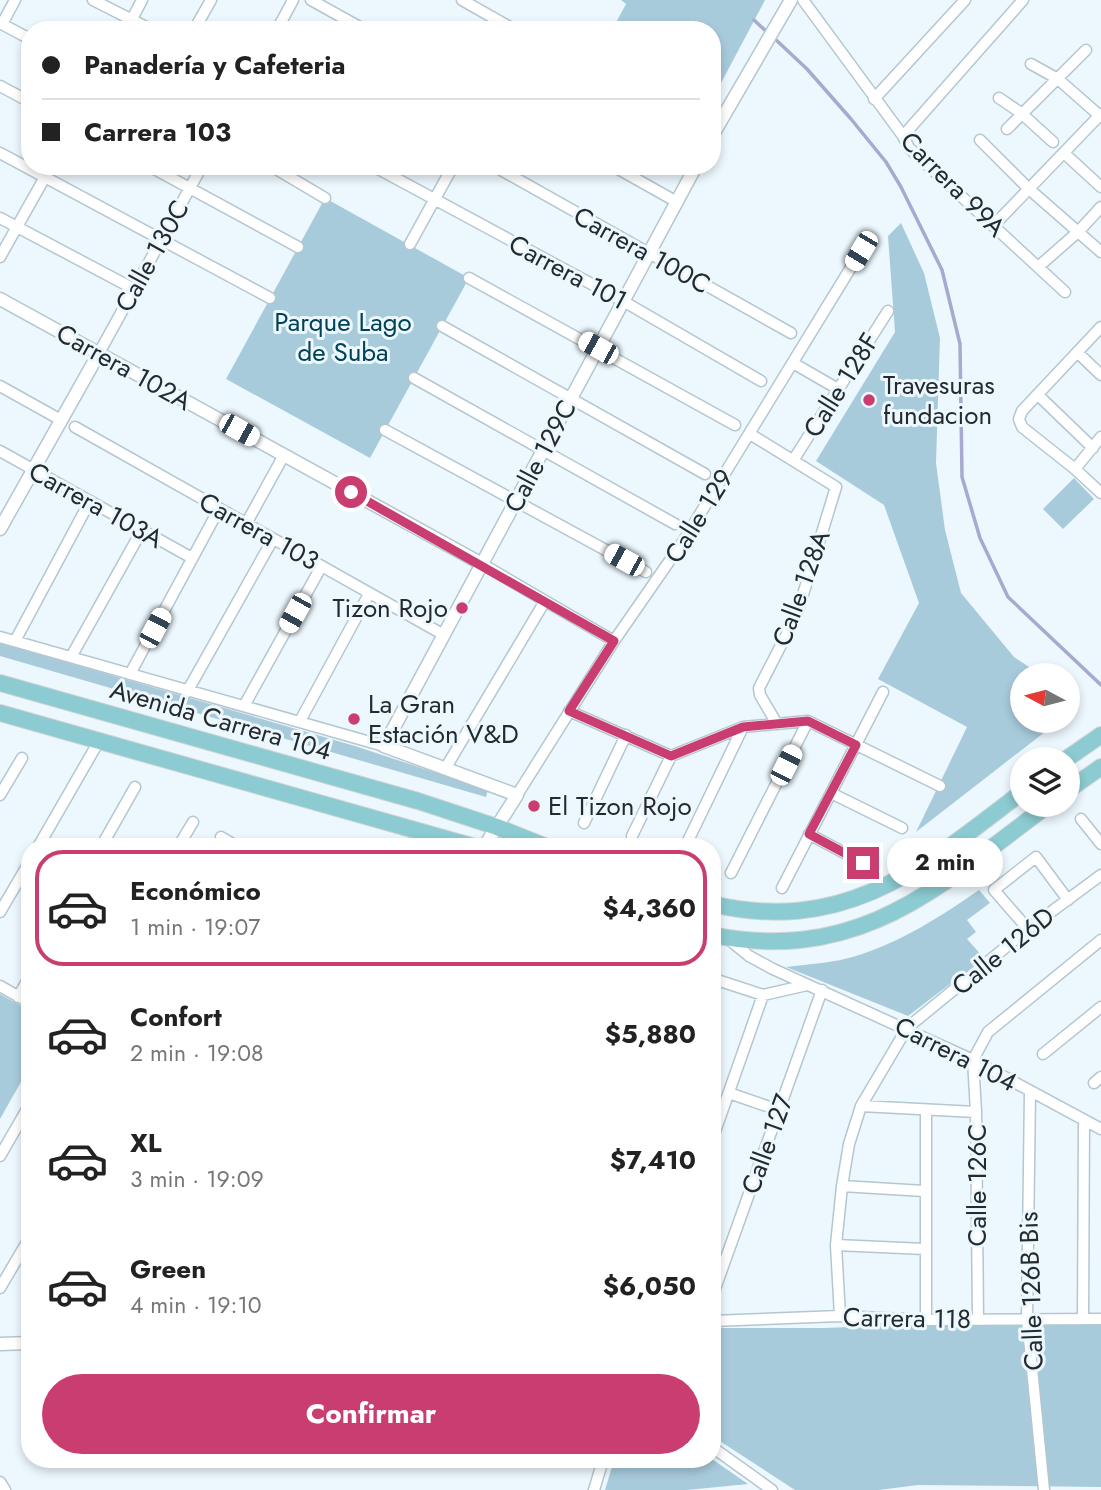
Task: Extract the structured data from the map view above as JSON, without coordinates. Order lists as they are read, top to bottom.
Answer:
{
  "streets": {
    "main road": ["Avenida Carrera 104"],
    "street": [
      "Carrera 99A",
      "Carrera 100C",
      "Calle 130C",
      "Carrera 101",
      "Carrera 102A",
      "Calle 128F",
      "Calle 129C",
      "Carrera 103A",
      "Calle 129",
      "Carrera 103",
      "Calle 128A",
      "Calle 126D",
      "Carrera 104",
      "Calle 127",
      "Calle 126C",
      "Calle 126B Bis",
      "Carrera 118"
    ]
  },
  "crossings": [
    ["Carrera 100C", "Calle 129C"],
    ["Calle 130C", "Carrera 102A"],
    ["Calle 130C", "Carrera 103A"],
    ["Carrera 101", "Calle 129C"],
    ["Carrera 102A", "Calle 129C"],
    ["Carrera 102A", "Calle 129"],
    ["Calle 128F", "Calle 128A"],
    ["Calle 129C", "Carrera 103"],
    ["Calle 129", "Avenida Carrera 104"],
    ["Calle 126D", "Carrera 104"],
    ["Carrera 104", "Calle 127"],
    ["Carrera 104", "Calle 126C"],
    ["Carrera 104", "Calle 126B Bis"],
    ["Calle 126C", "Carrera 118"],
    ["Calle 126B Bis", "Carrera 118"]
  ],
  "parks": ["Parque Lago de Suba"],
  "places": [
    "Travesuras fundacion",
    "Tizon Rojo",
    "La Gran Estación V&D",
    "El Tizon Rojo"
  ],
  "north": "left",
  "page": {
    "banner": ["Panadería y Cafeteria", "Carrera 103"],
    "bubble": "2 min",
    "list": [
      {
        "name": "Económico",
        "note": "1 min · 19:07",
        "value": "$4,360"
      },
      {
        "name": "Confort",
        "note": "2 min · 19:08",
        "value": "$5,880"
      },
      {
        "name": "XL",
        "note": "3 min · 19:09",
        "value": "$7,410"
      },
      {
        "name": "Green",
        "note": "4 min · 19:10",
        "value": "$6,050"
      }
    ],
    "buttons": "Confirmar"
  }
}
